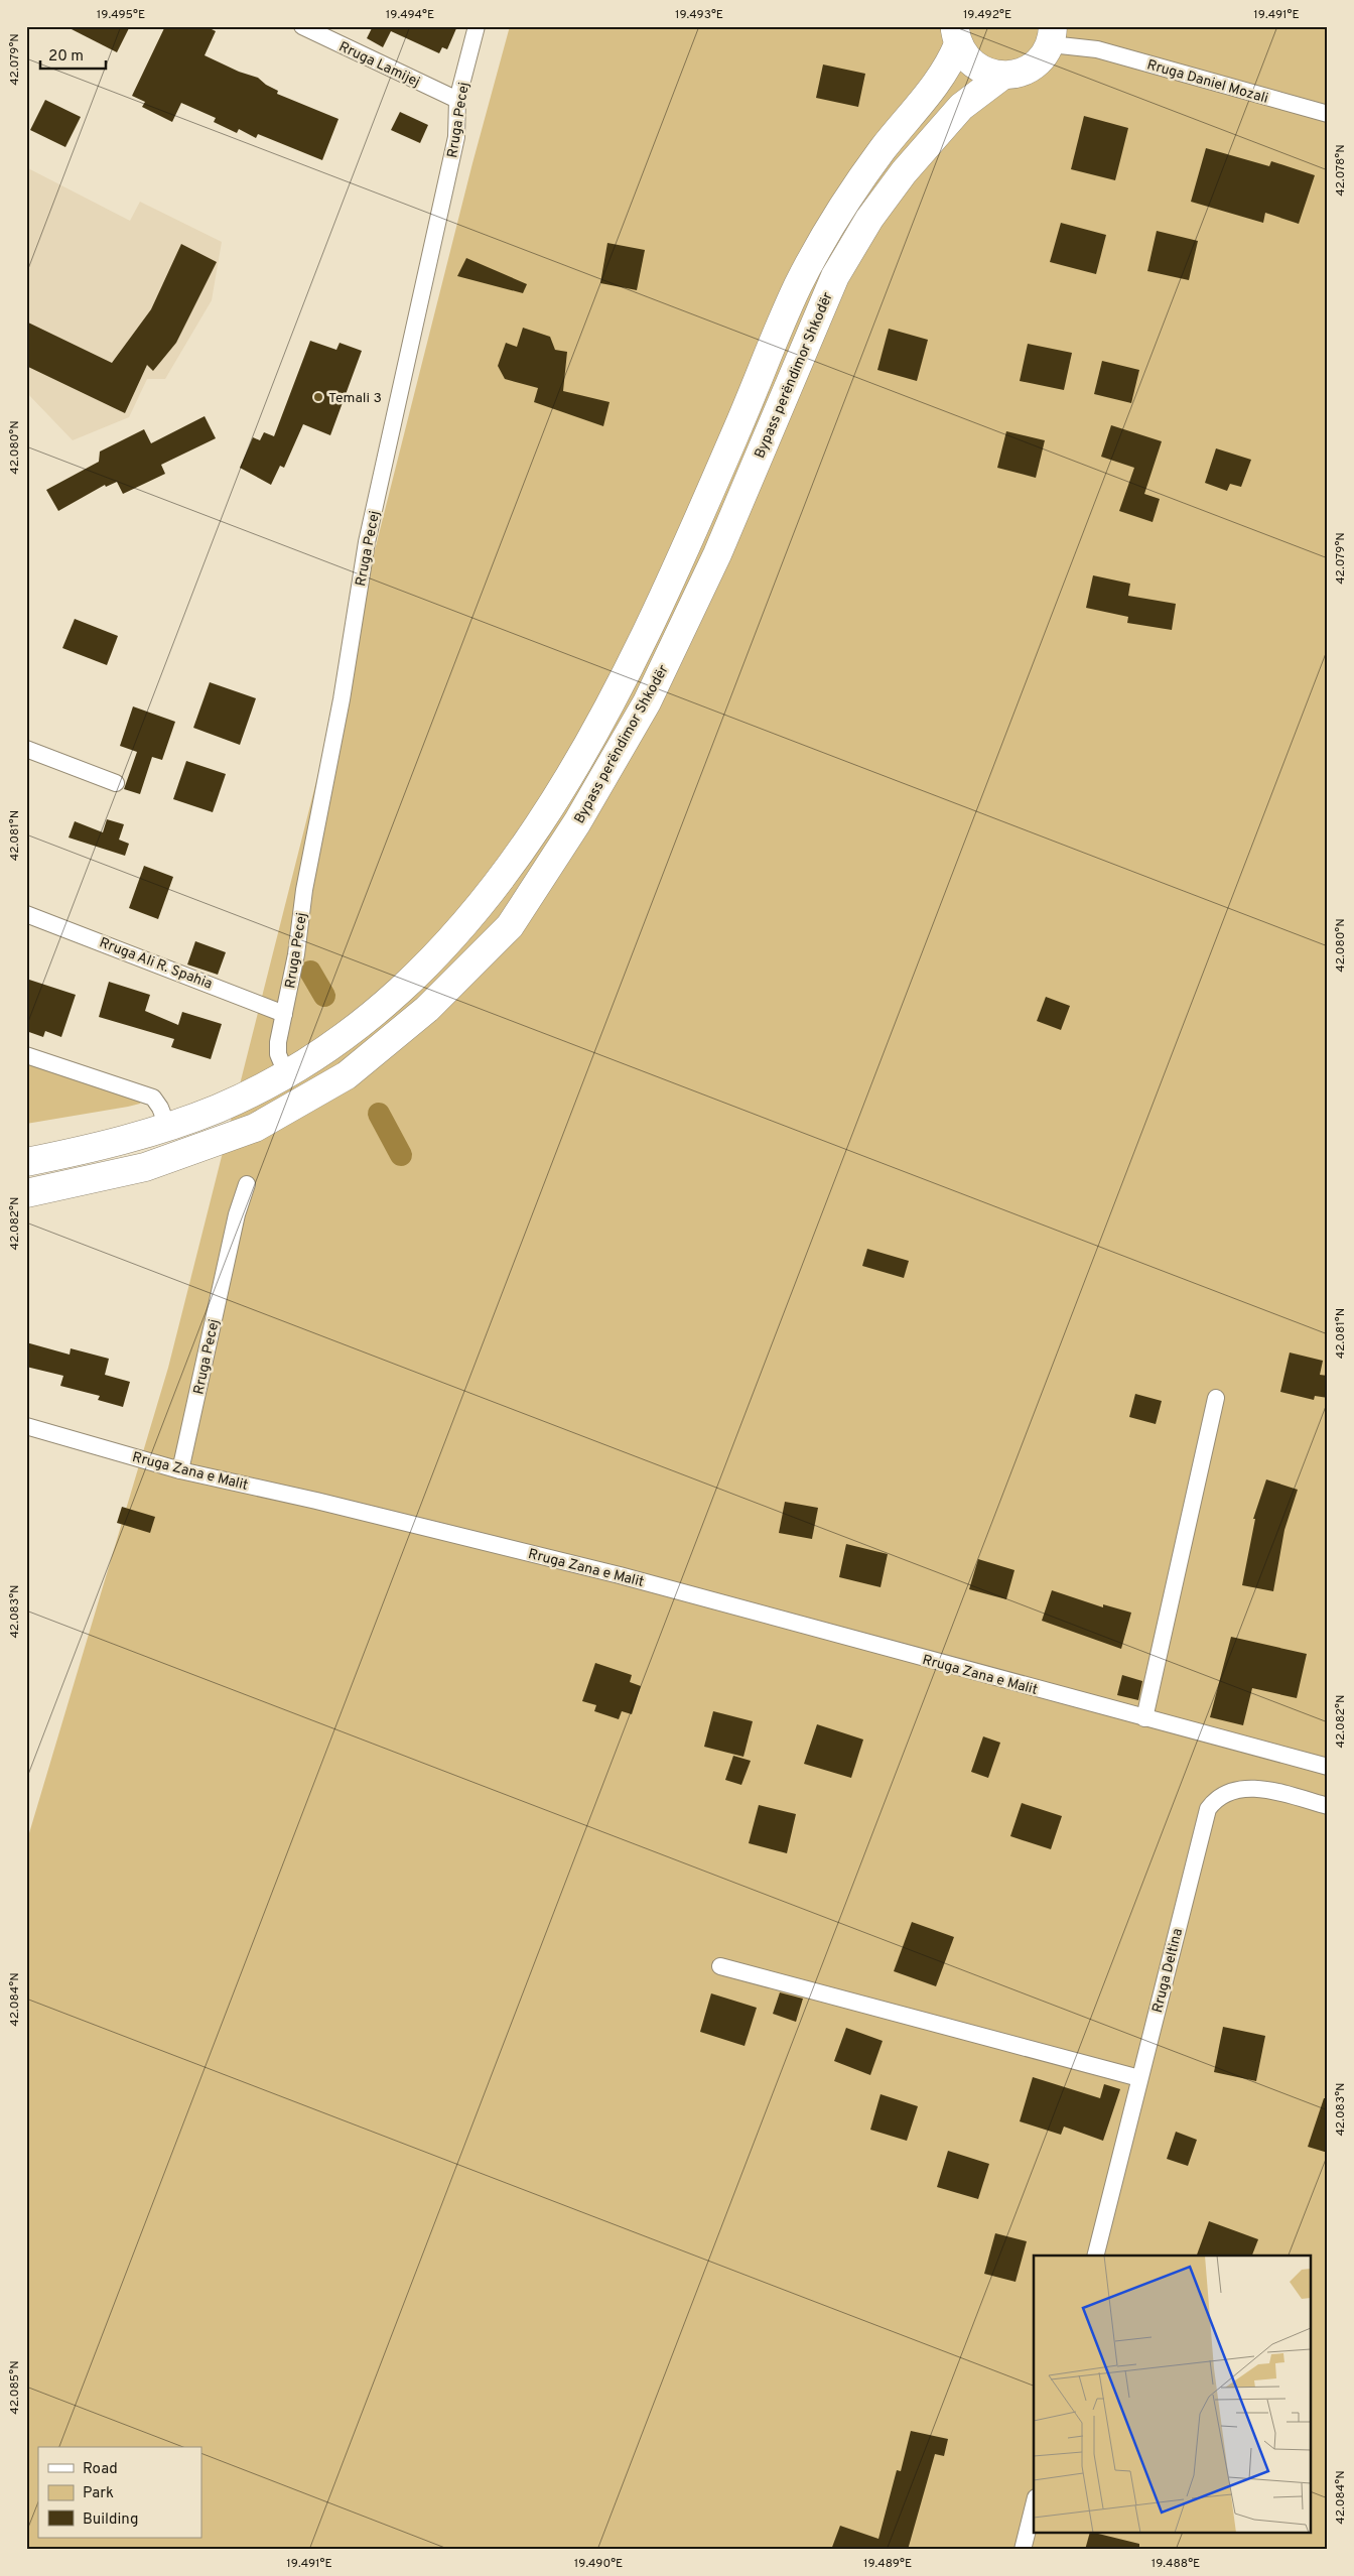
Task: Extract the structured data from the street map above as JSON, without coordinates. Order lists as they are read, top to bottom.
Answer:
{
  "streets": {
    "highway": ["Bypass perëndimor Shkodër"],
    "street": [
      "Rruga Lamijej",
      "Rruga Daniel Mozali",
      "Rruga Pecej",
      "Rruga Ali R. Spahia",
      "Rruga Zana e Malit",
      "Rruga Deltina"
    ]
  },
  "crossings": [
    ["Rruga Lamijej", "Rruga Pecej"],
    ["Rruga Daniel Mozali", "Bypass perëndimor Shkodër"],
    ["Rruga Pecej", "Bypass perëndimor Shkodër"],
    ["Rruga Pecej", "Rruga Ali R. Spahia"],
    ["Rruga Pecej", "Rruga Zana e Malit"]
  ],
  "places": ["Temali 3"],
  "legend": ["Road", "Park", "Building"],
  "scale_bar": "20 m",
  "coordinates": [
    "19.495°E",
    "19.494°E",
    "19.493°E",
    "19.492°E",
    "19.491°E",
    "42.079°N",
    "42.078°N",
    "42.080°N",
    "42.081°N",
    "42.082°N",
    "42.083°N",
    "42.084°N",
    "42.085°N",
    "19.490°E",
    "19.489°E",
    "19.488°E"
  ]
}
